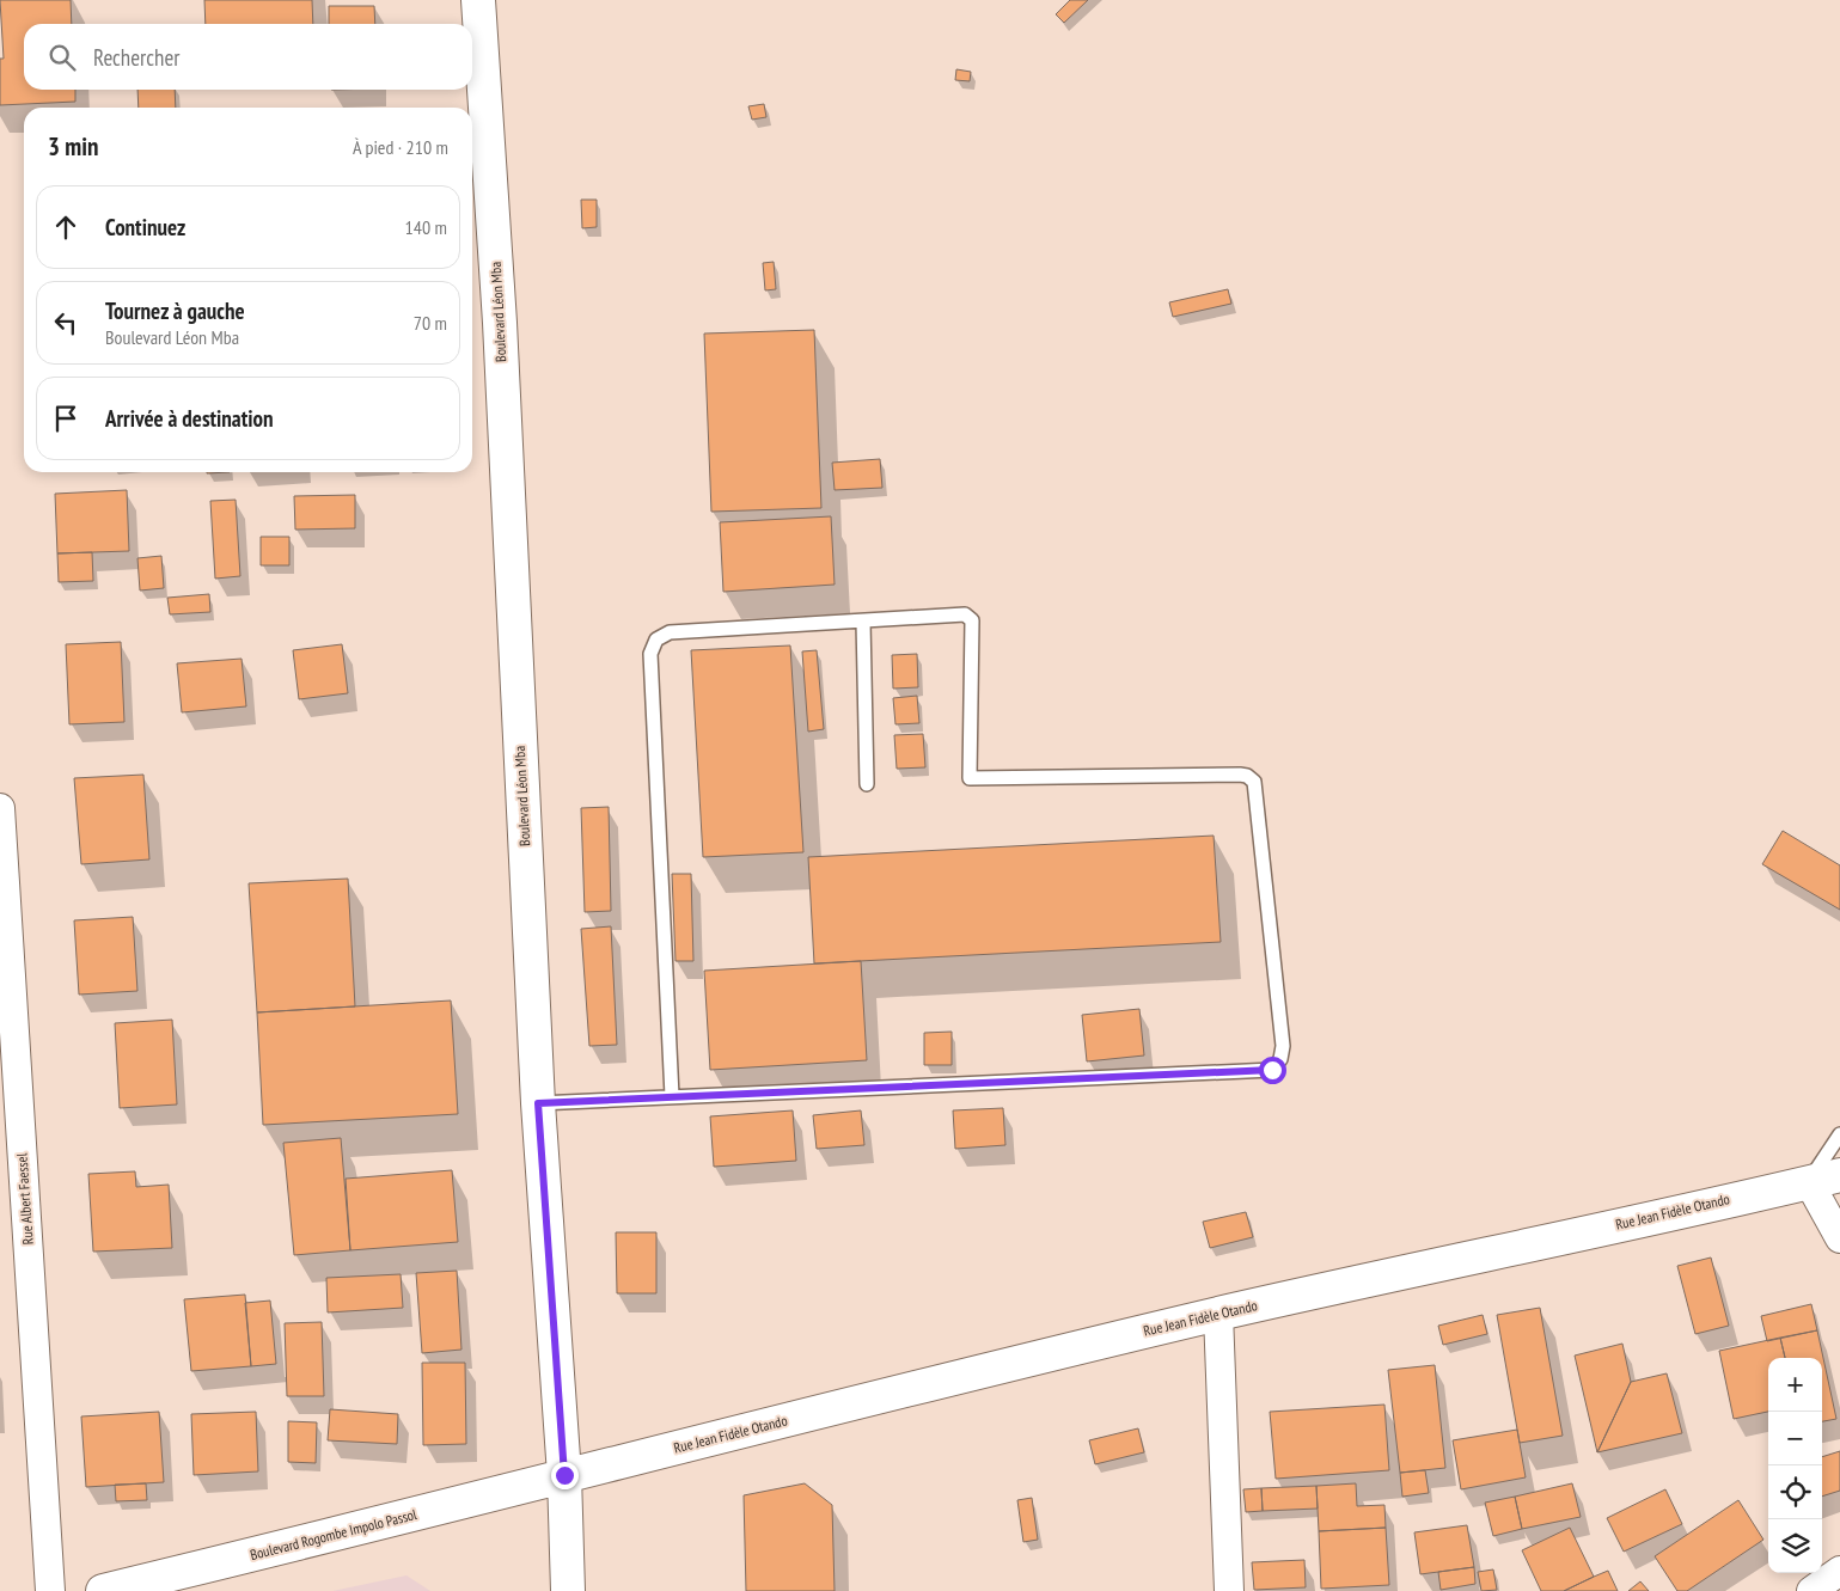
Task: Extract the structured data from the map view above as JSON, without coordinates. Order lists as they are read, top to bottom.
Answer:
{
  "streets": {
    "street": [
      "Boulevard Léon Mba",
      "Rue Albert Faessel",
      "Rue Jean Fidèle Otando",
      "Boulevard Rogombe Impolo Passol"
    ]
  },
  "crossings": [
    ["Boulevard Léon Mba", "Rue Jean Fidèle Otando"],
    ["Boulevard Léon Mba", "Boulevard Rogombe Impolo Passol"],
    ["Rue Jean Fidèle Otando", "Boulevard Rogombe Impolo Passol"]
  ],
  "page": {
    "search": "Rechercher",
    "heading": ["3 min", "À pied · 210 m"],
    "list": [
      ["Continuez", "140 m"],
      ["Tournez à gauche", "Boulevard Léon Mba", "70 m"],
      "Arrivée à destination"
    ],
    "map_buttons": ["+", "−"]
  }
}
